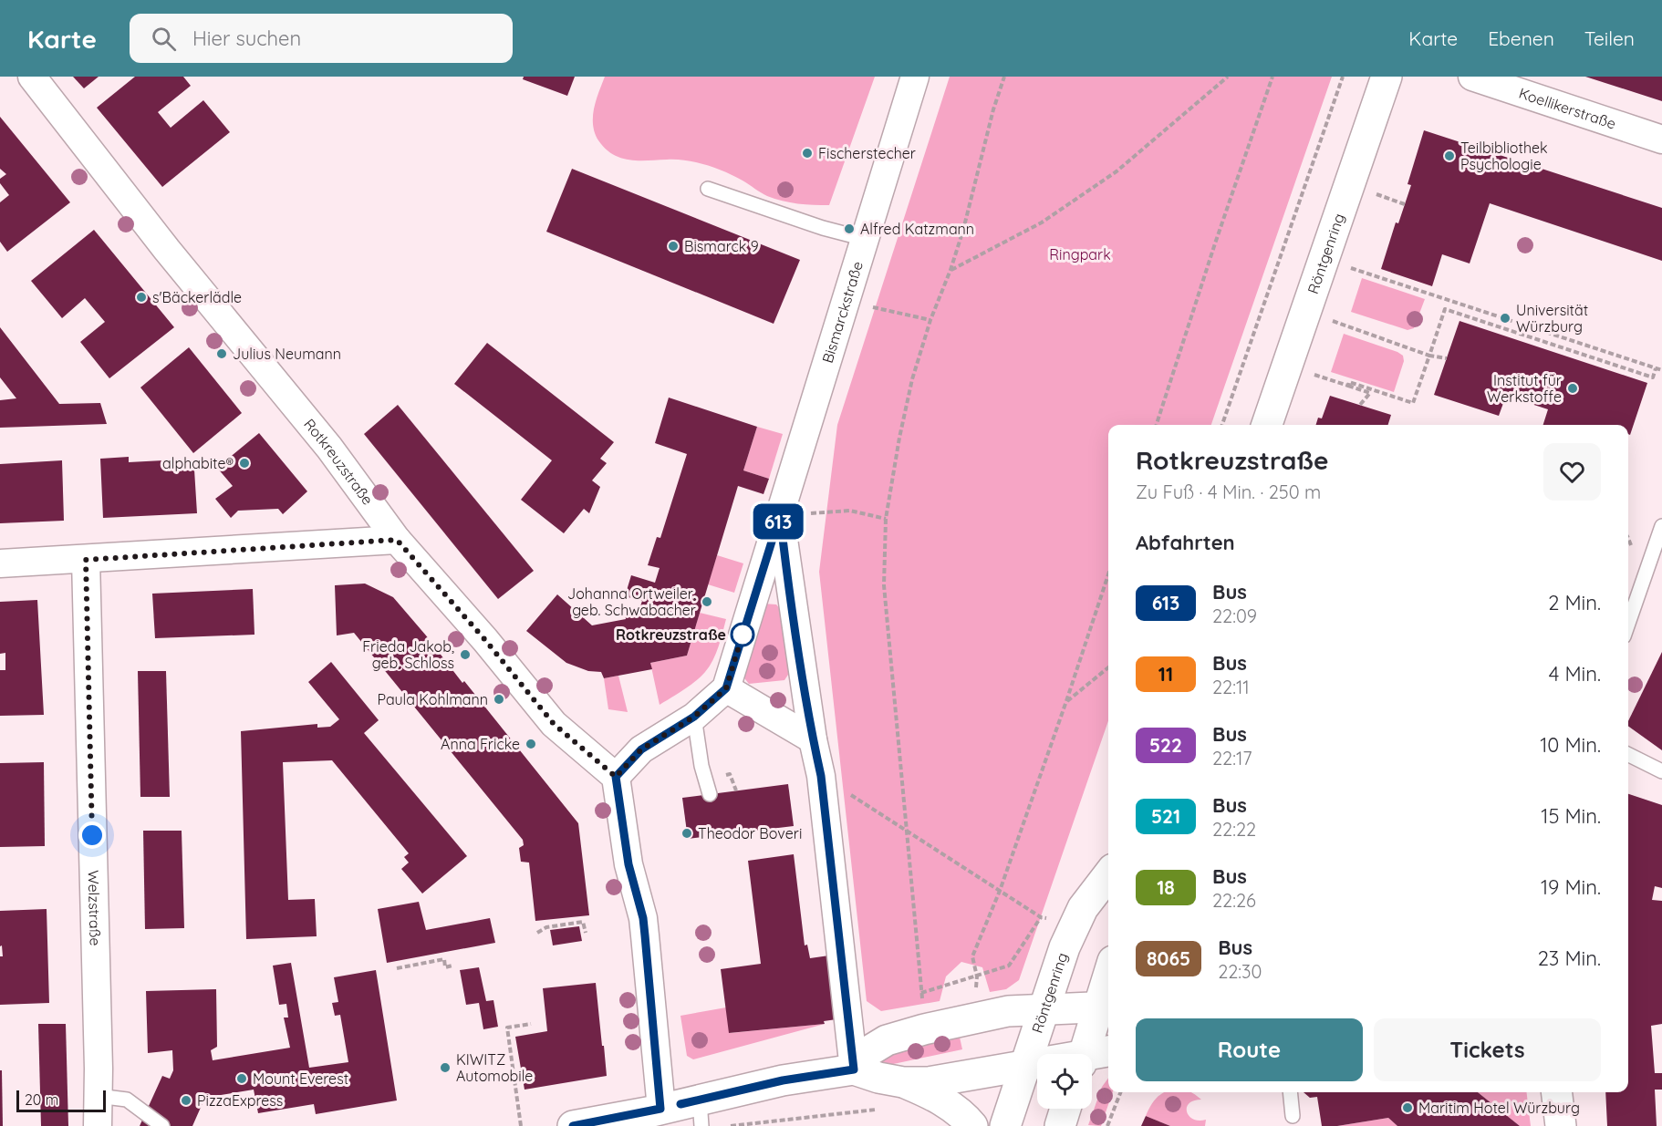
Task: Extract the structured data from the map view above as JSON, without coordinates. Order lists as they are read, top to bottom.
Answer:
{
  "streets": {
    "main road": ["Röntgenring"],
    "street": [
      "Koellikerstraße",
      "Bismarckstraße",
      "Rotkreuzstraße",
      "Welzstraße"
    ]
  },
  "parks": ["Ringpark"],
  "places": [
    "Fischerstecher",
    "Teilbibliothek Psychologie",
    "Alfred Katzmann",
    "Bismarck 9",
    "s'Bäckerlädle",
    "Universität Würzburg",
    "Julius Neumann",
    "Institut für Werkstoffe",
    "alphabite®",
    "Johanna Ortweiler, geb. Schwabacher",
    "Rotkreuzstraße",
    "Frieda Jakob, geb. Schloss",
    "Paula Kohlmann",
    "Anna Fricke",
    "Theodor Boveri",
    "KIWITZ Automobile",
    "Mount Everest",
    "PizzaExpress",
    "Maritim Hotel Würzburg"
  ],
  "lines": ["bus line 613"],
  "scale_bar": "20 m",
  "page": {
    "header": "Karte",
    "search": "Hier suchen",
    "nav": ["Karte", "Ebenen", "Teilen"],
    "on_map": "613",
    "heading": [
      ["Rotkreuzstraße", "Zu Fuß · 4 Min. · 250 m"],
      "Abfahrten"
    ],
    "list": [
      {
        "mark": "613",
        "name": "Bus",
        "note": "22:09",
        "value": "2 Min."
      },
      {
        "mark": "11",
        "name": "Bus",
        "note": "22:11",
        "value": "4 Min."
      },
      {
        "mark": "522",
        "name": "Bus",
        "note": "22:17",
        "value": "10 Min."
      },
      {
        "mark": "521",
        "name": "Bus",
        "note": "22:22",
        "value": "15 Min."
      },
      {
        "mark": "18",
        "name": "Bus",
        "note": "22:26",
        "value": "19 Min."
      },
      {
        "mark": "8065",
        "name": "Bus",
        "note": "22:30",
        "value": "23 Min."
      }
    ],
    "buttons": ["Route", "Tickets"],
    "scale": "20 m"
  }
}
